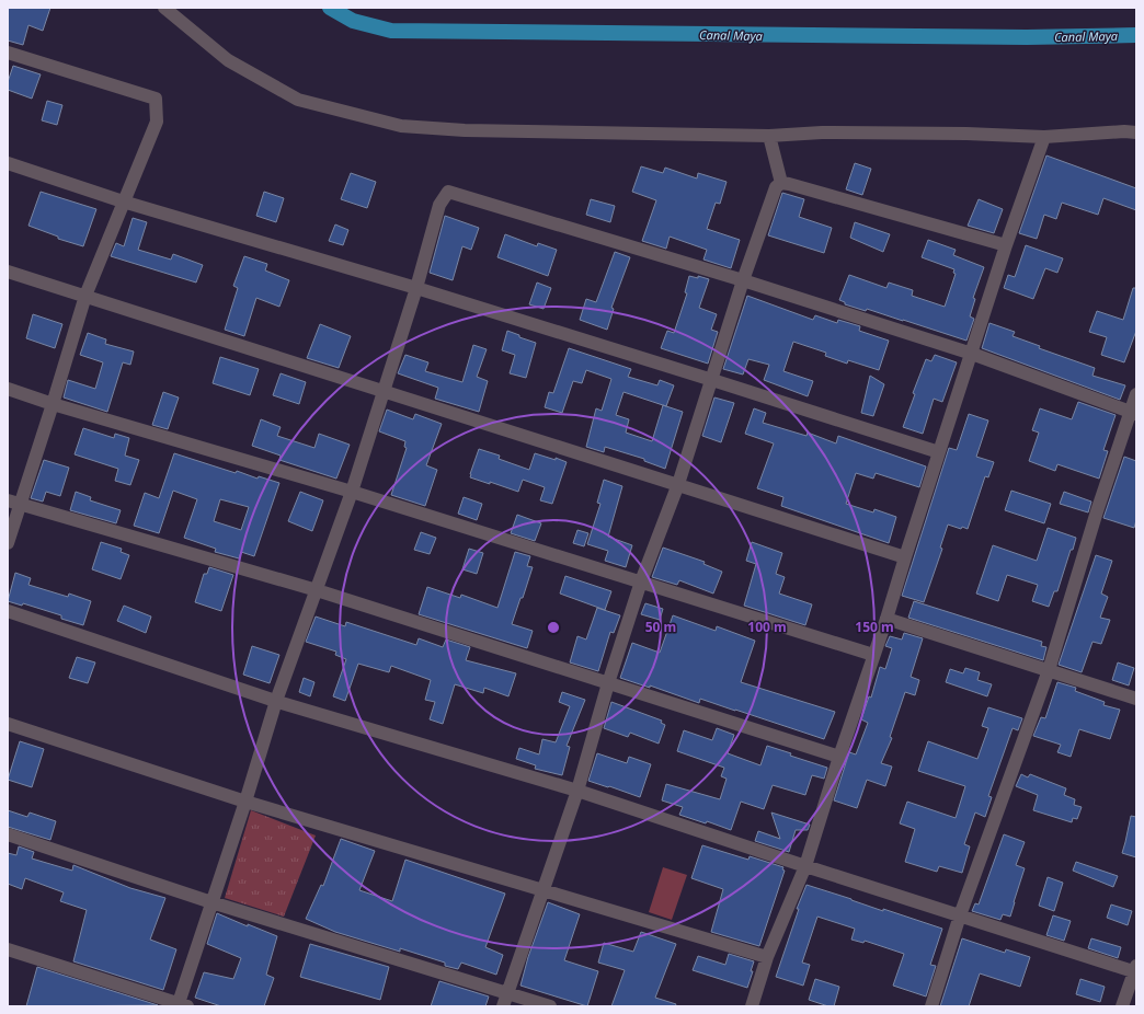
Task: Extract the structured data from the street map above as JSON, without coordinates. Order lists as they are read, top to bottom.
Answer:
{
  "water": ["Canal Maya"],
  "rings": ["50 m", "100 m", "150 m"]
}
